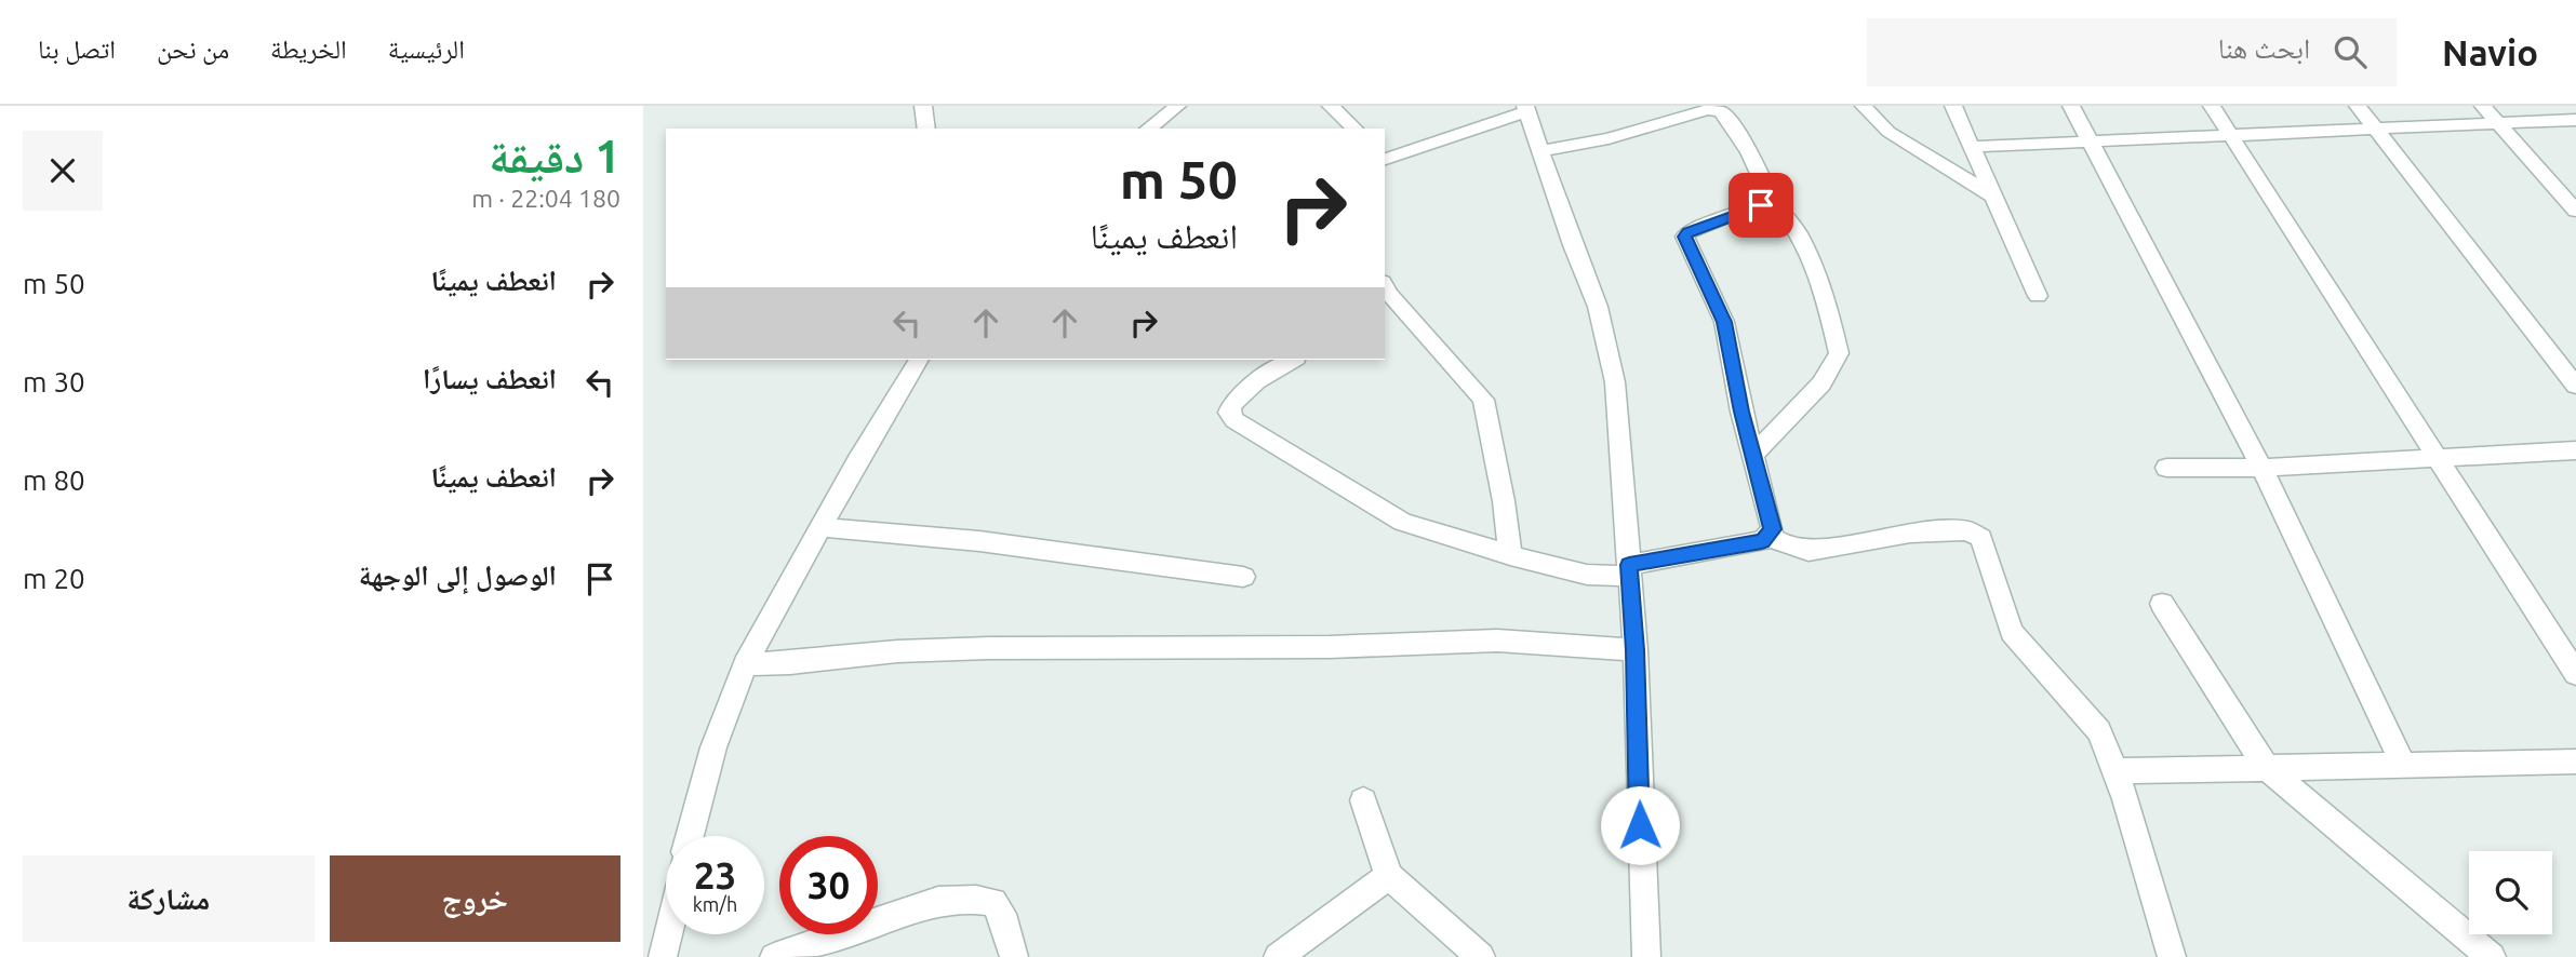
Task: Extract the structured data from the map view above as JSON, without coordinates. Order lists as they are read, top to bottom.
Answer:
{
  "page": {
    "header": "Navio",
    "search": "ابحث هنا",
    "nav": [
      "الرئيسية",
      "الخريطة",
      "من نحن",
      "اتصل بنا"
    ],
    "heading": ["1 دقيقة", "180 m · 22:04"],
    "turn": ["50 m", "انعطف يمينًا"],
    "list": [
      {
        "name": "انعطف يمينًا",
        "value": "50 m"
      },
      {
        "name": "انعطف يسارًا",
        "value": "30 m"
      },
      {
        "name": "انعطف يمينًا",
        "value": "80 m"
      },
      {
        "name": "الوصول إلى الوجهة",
        "value": "20 m"
      }
    ],
    "speed": "23 km/h",
    "limit": "30",
    "buttons": ["خروج", "مشاركة"]
  }
}
